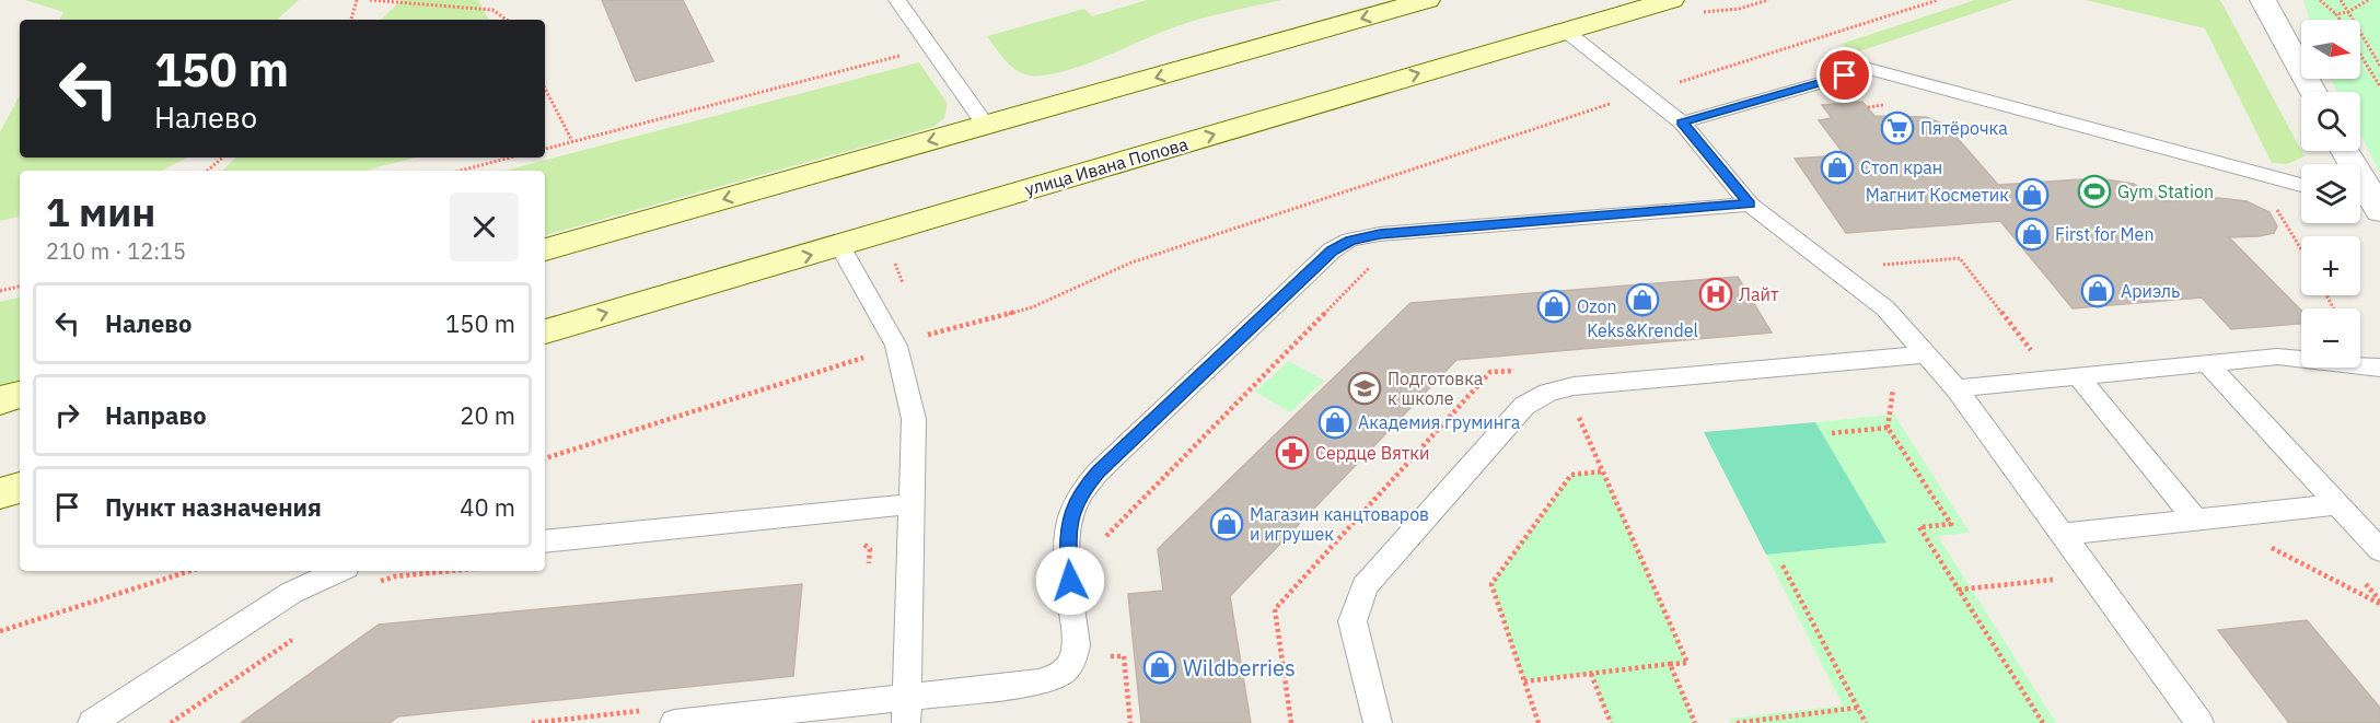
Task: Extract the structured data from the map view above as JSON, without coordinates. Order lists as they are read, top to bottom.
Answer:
{
  "streets": {
    "main road": ["улица Ивана Попова"]
  },
  "places": {
    "supermarket": ["Пятёрочка"],
    "shop": [
      "Стоп кран",
      "Магнит Косметик",
      "First for Men",
      "Ариэль",
      "Keks&Krendel",
      "Ozon",
      "Академия груминга",
      "Магазин канцтоваров и игрушек",
      "Wildberries"
    ],
    "sports": ["Gym Station"],
    "hospital": ["Лайт"],
    "school or university": ["Подготовка к школе"],
    "pharmacy": ["Сердце Вятки"]
  },
  "north": "right",
  "page": {
    "map_buttons": ["+", "−"],
    "turn": ["150 m", "Налево"],
    "heading": ["1 мин", "210 m · 12:15"],
    "list": [
      {
        "name": "Налево",
        "value": "150 m"
      },
      {
        "name": "Направо",
        "value": "20 m"
      },
      {
        "name": "Пункт назначения",
        "value": "40 m"
      }
    ]
  }
}
